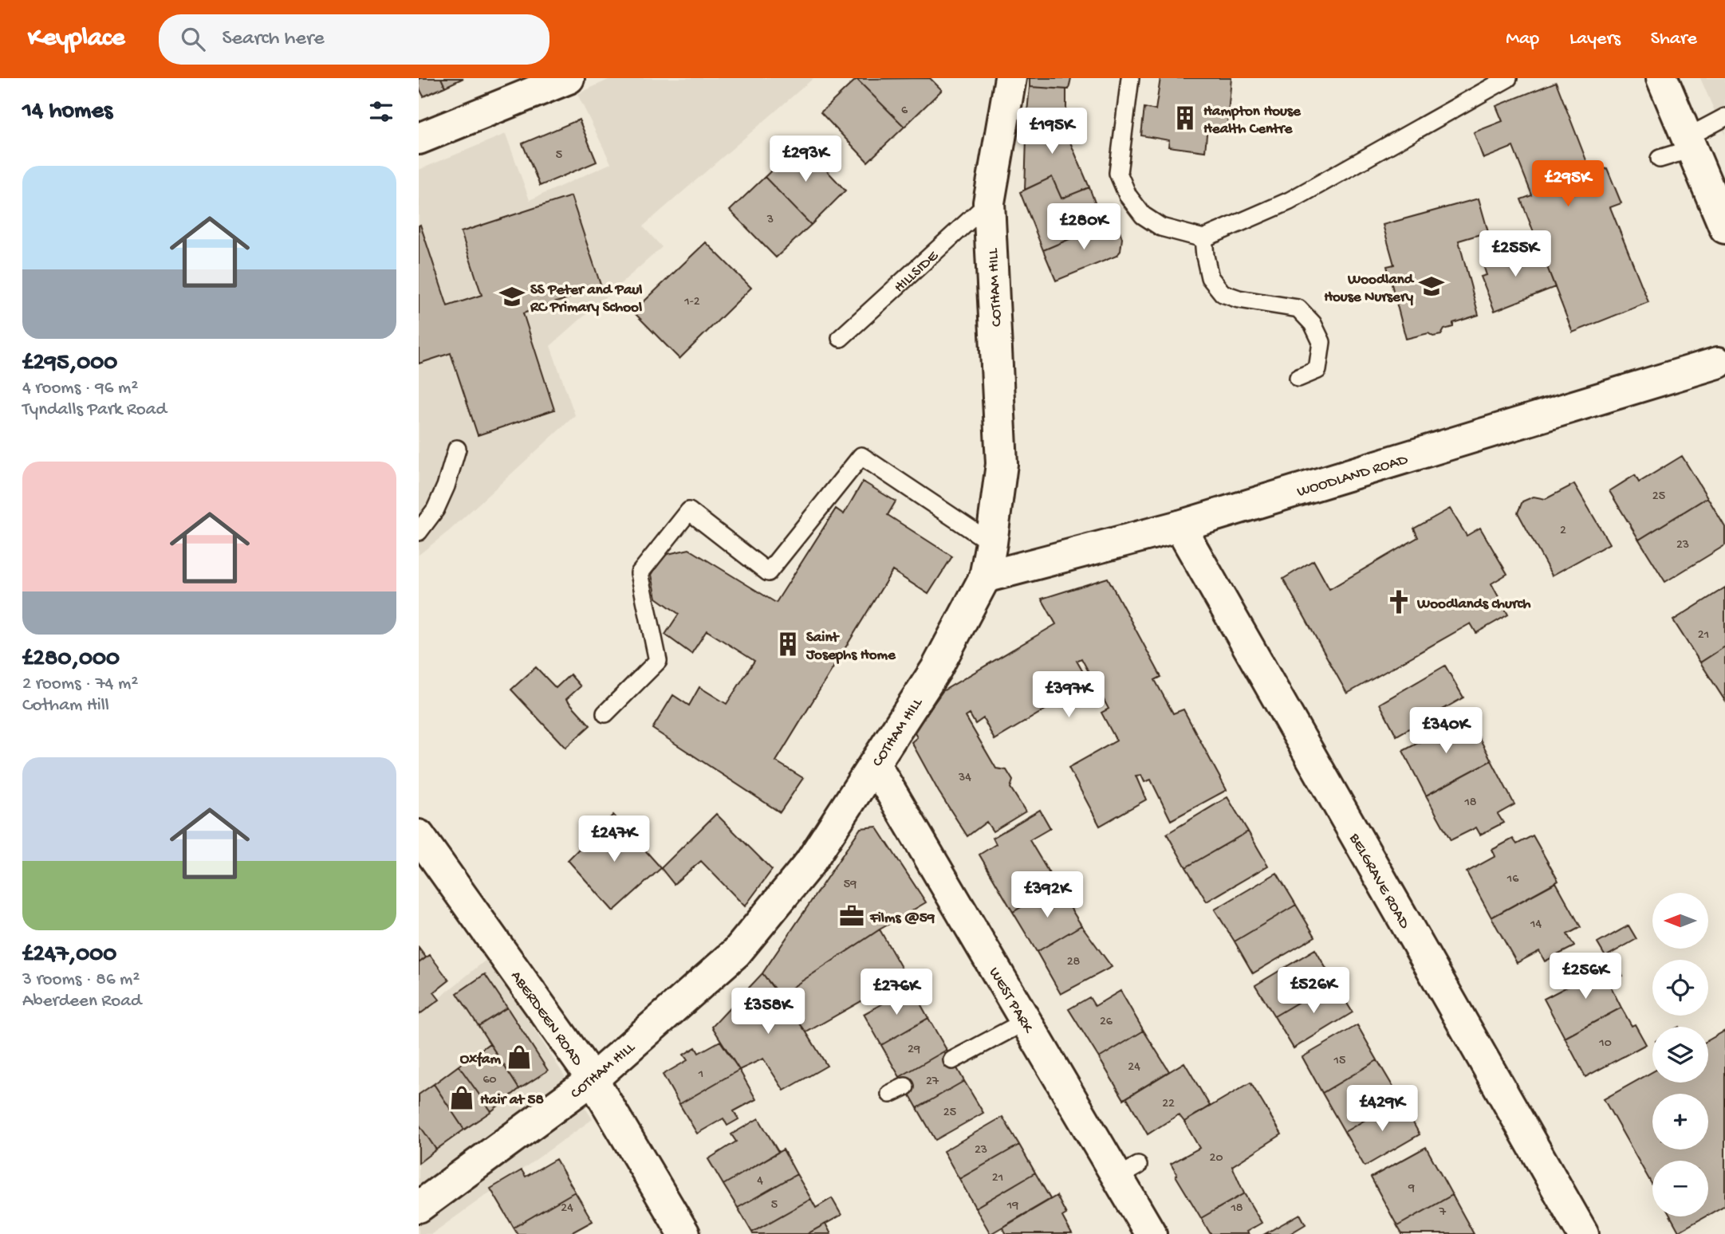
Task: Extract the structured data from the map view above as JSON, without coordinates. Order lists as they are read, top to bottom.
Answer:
{
  "streets": {
    "street": [
      "COTHAM HILL",
      "WOODLAND ROAD",
      "BELGRAVE ROAD",
      "WEST PARK",
      "ABERDEEN ROAD"
    ],
    "lane": ["HILLSIDE"]
  },
  "crossings": [
    ["HILLSIDE", "COTHAM HILL"],
    ["COTHAM HILL", "WOODLAND ROAD"],
    ["COTHAM HILL", "WEST PARK"],
    ["COTHAM HILL", "ABERDEEN ROAD"],
    ["WOODLAND ROAD", "BELGRAVE ROAD"]
  ],
  "places": {
    "building": ["Hampton House Health Centre", "Saint Josephs Home"],
    "school or university": ["Woodland House Nursery", "SS Peter and Paul RC Primary School"],
    "church": ["Woodlands church"],
    "office": ["Films @59"],
    "shop": ["Oxfam", "Hair at 58"]
  },
  "house_numbers": [
    "6",
    "5",
    "3",
    "1-2",
    "25",
    "2",
    "23",
    "21",
    "34",
    "18",
    "16",
    "59",
    "14",
    "28",
    "26",
    "10",
    "29",
    "15",
    "24",
    "1",
    "60",
    "27",
    "22",
    "25",
    "23",
    "20",
    "21",
    "4",
    "9",
    "5",
    "19",
    "24",
    "18",
    "7"
  ],
  "north": "left",
  "page": {
    "header": "Keyplace",
    "search": "Search here",
    "nav": ["Map", "Layers", "Share"],
    "heading": "14 homes",
    "price": [
      "£195K",
      "£293K",
      "£295K",
      "£280K",
      "£255K",
      "£397K",
      "£340K",
      "£247K",
      "£392K",
      "£256K",
      "£526K",
      "£276K",
      "£358K",
      "£429K"
    ],
    "list": [
      {
        "name": "£295,000",
        "note": "4 rooms · 96 m² · Tyndalls Park Road"
      },
      {
        "name": "£280,000",
        "note": "2 rooms · 74 m² · Cotham Hill"
      },
      {
        "name": "£247,000",
        "note": "3 rooms · 86 m² · Aberdeen Road"
      }
    ],
    "map_buttons": ["+", "−"]
  }
}
